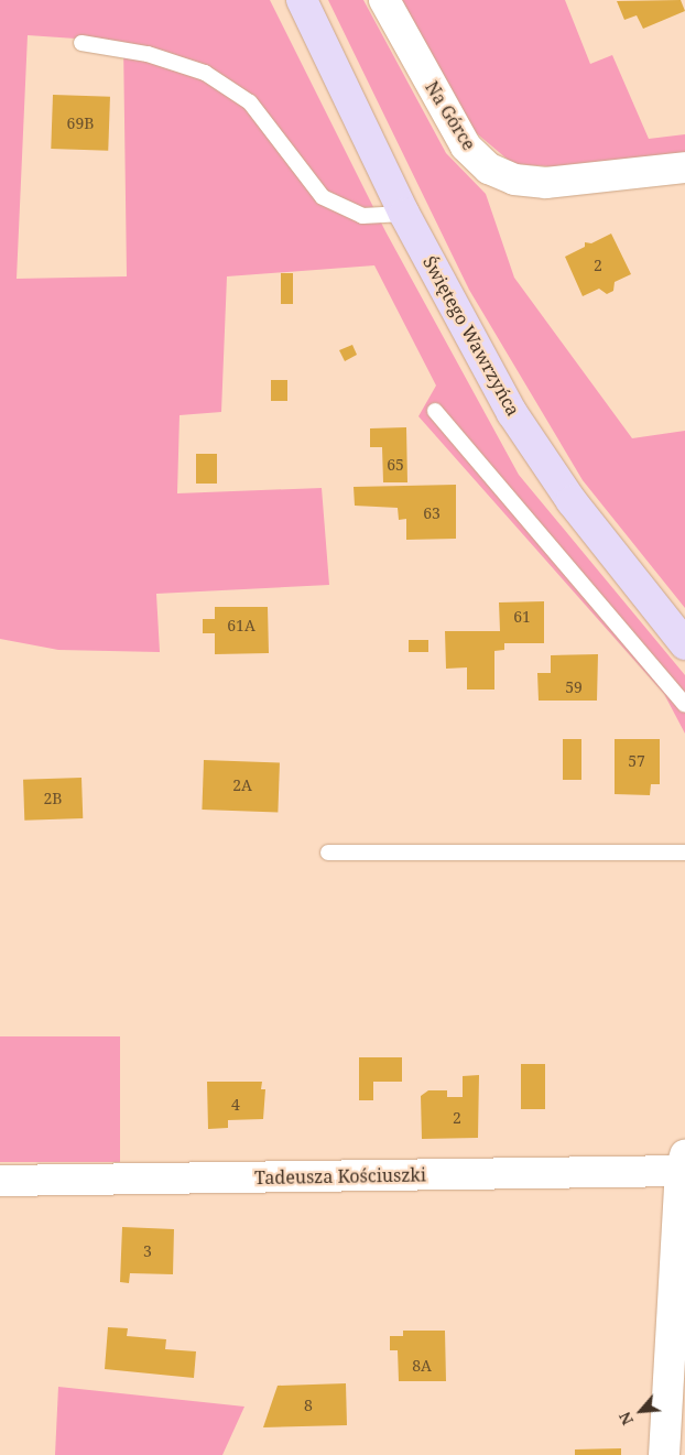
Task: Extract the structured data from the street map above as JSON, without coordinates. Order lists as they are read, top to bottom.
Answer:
{
  "streets": {
    "street": ["Na Górce", "Świętego Wawrzyńca", "Tadeusza Kościuszki"]
  },
  "house_numbers": [
    "69B",
    "2",
    "65",
    "63",
    "61",
    "61A",
    "59",
    "57",
    "2A",
    "2B",
    "4",
    "2",
    "3",
    "8A",
    "8"
  ],
  "north": "bottom left"
}
